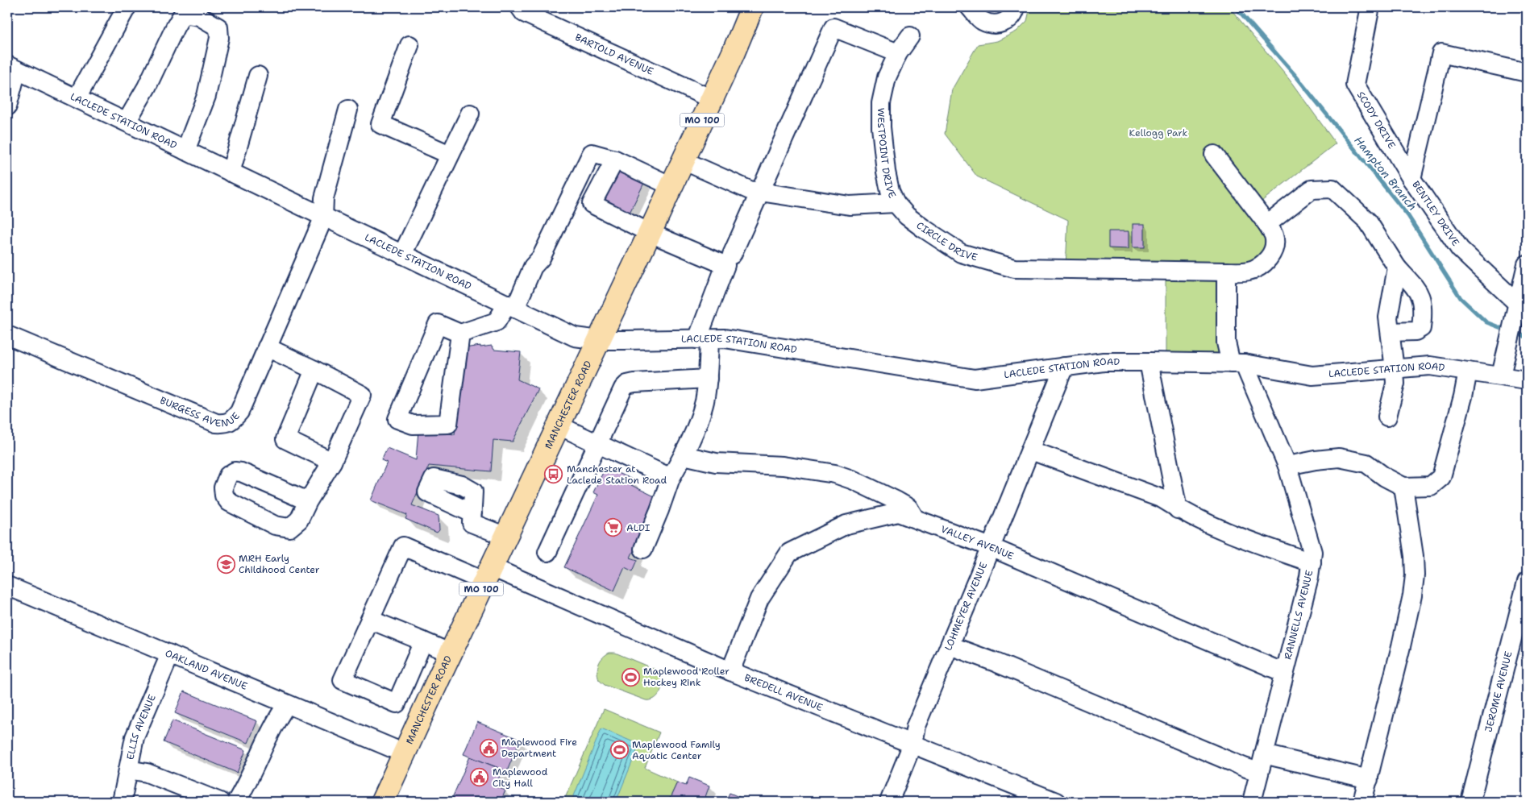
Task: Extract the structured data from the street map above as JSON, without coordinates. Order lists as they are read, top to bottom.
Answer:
{
  "streets": {
    "main road": ["MO 100", "MANCHESTER ROAD"],
    "street": [
      "BARTOLD AVENUE",
      "SCODY DRIVE",
      "LACLEDE STATION ROAD",
      "WESTPOINT DRIVE",
      "BENTLEY DRIVE",
      "CIRCLE DRIVE",
      "BURGESS AVENUE",
      "VALLEY AVENUE",
      "LOHMEYER AVENUE",
      "RANNELLS AVENUE",
      "OAKLAND AVENUE",
      "BREDELL AVENUE",
      "JEROME AVENUE",
      "ELLIS AVENUE"
    ]
  },
  "crossings": [
    ["BARTOLD AVENUE", "MANCHESTER ROAD"],
    ["SCODY DRIVE", "BENTLEY DRIVE"],
    ["LACLEDE STATION ROAD", "BURGESS AVENUE"],
    ["LACLEDE STATION ROAD", "MANCHESTER ROAD"],
    ["LACLEDE STATION ROAD", "LOHMEYER AVENUE"],
    ["LACLEDE STATION ROAD", "RANNELLS AVENUE"],
    ["WESTPOINT DRIVE", "CIRCLE DRIVE"],
    ["CIRCLE DRIVE", "RANNELLS AVENUE"],
    ["MANCHESTER ROAD", "OAKLAND AVENUE"],
    ["MANCHESTER ROAD", "BREDELL AVENUE"],
    ["VALLEY AVENUE", "LOHMEYER AVENUE"],
    ["VALLEY AVENUE", "RANNELLS AVENUE"],
    ["VALLEY AVENUE", "BREDELL AVENUE"],
    ["LOHMEYER AVENUE", "BREDELL AVENUE"],
    ["OAKLAND AVENUE", "ELLIS AVENUE"]
  ],
  "water": ["Hampton Branch"],
  "parks": ["Kellogg Park"],
  "places": {
    "bus stop": ["Manchester at Laclede Station Road"],
    "supermarket": ["ALDI"],
    "school or university": ["MRH Early Childhood Center"],
    "sports": ["Maplewood Roller Hockey Rink", "Maplewood Family Aquatic Center"],
    "public building": ["Maplewood Fire Department", "Maplewood City Hall"]
  }
}
